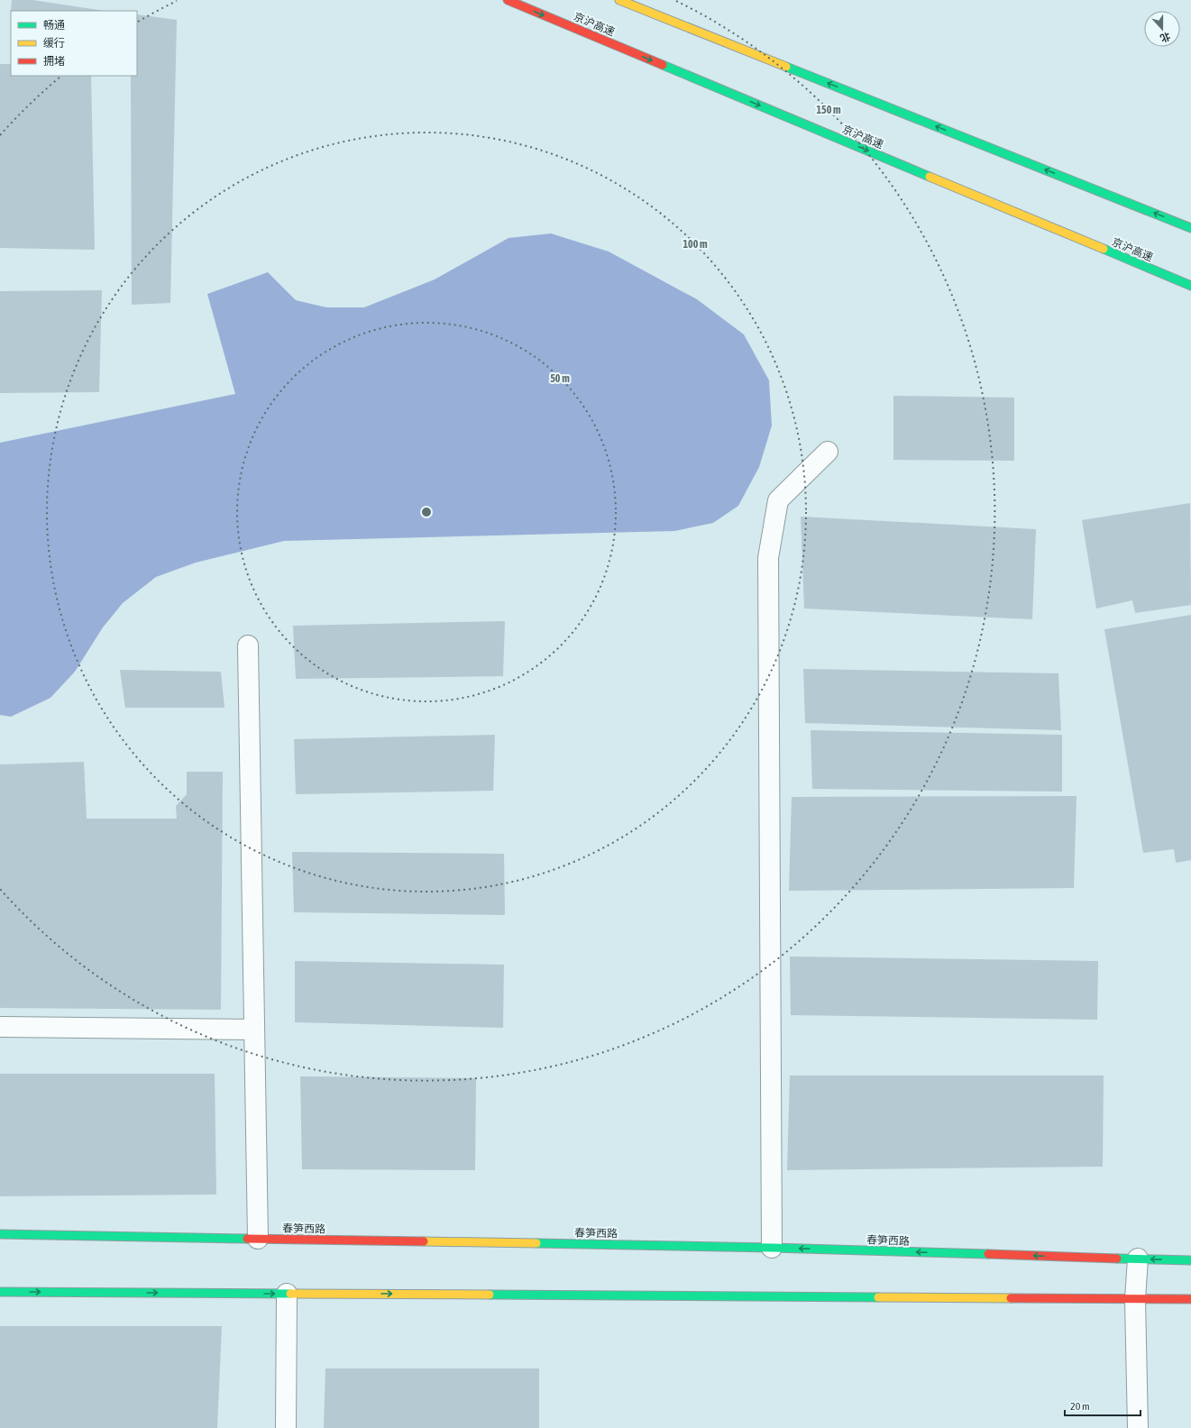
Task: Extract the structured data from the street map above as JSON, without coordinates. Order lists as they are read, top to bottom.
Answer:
{
  "streets": {
    "main road": ["京沪高速", "春笋西路"]
  },
  "legend": ["畅通", "缓行", "拥堵"],
  "scale_bar": "20 m",
  "north": "bottom",
  "rings": ["150 m", "100 m", "50 m"]
}
